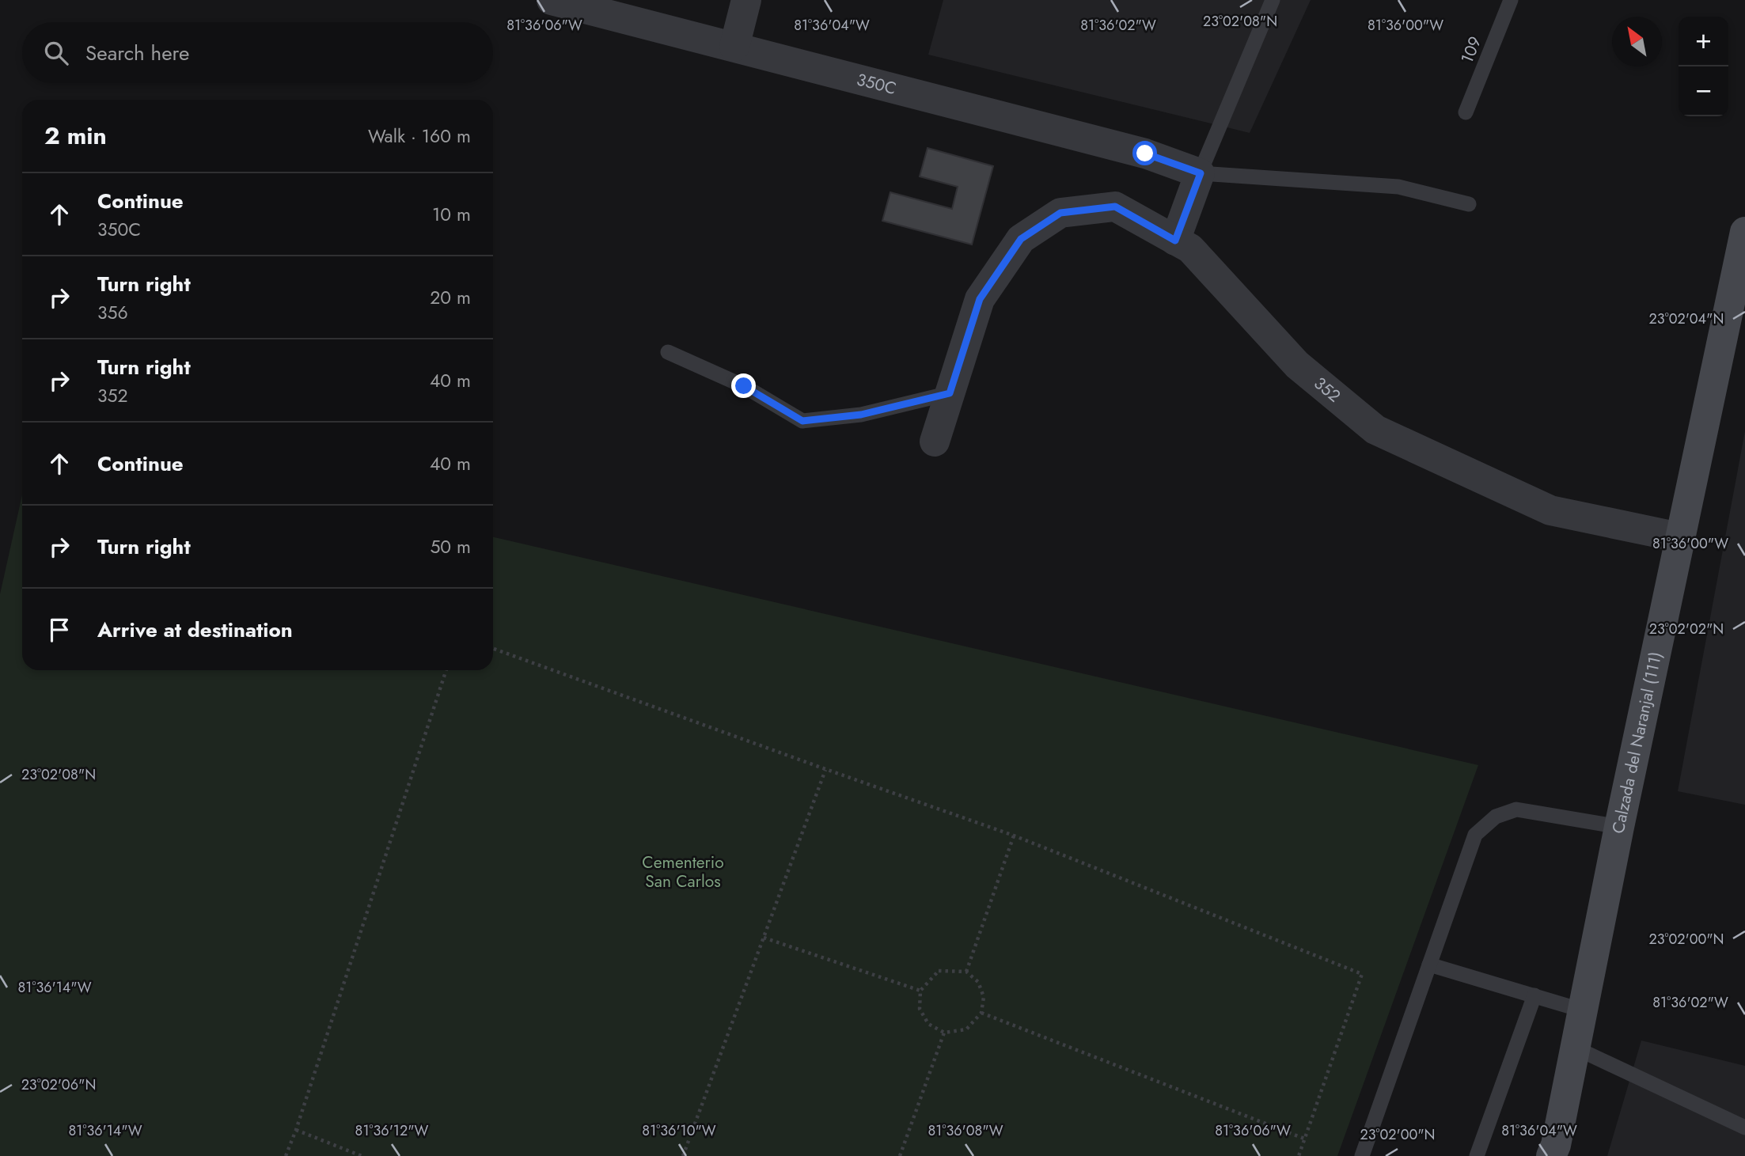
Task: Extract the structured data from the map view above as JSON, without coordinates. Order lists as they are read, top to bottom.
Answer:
{
  "streets": {
    "main road": ["Calzada del Naranjal (111)"],
    "street": ["350C", "352"],
    "lane": ["109"]
  },
  "crossings": [
    ["352", "Calzada del Naranjal (111)"]
  ],
  "parks": ["Cementerio San Carlos"],
  "north": "top left",
  "page": {
    "map_buttons": ["+", "−"],
    "search": "Search here",
    "heading": ["2 min", "Walk · 160 m"],
    "list": [
      ["Continue", "350C", "10 m"],
      ["Turn right", "356", "20 m"],
      ["Turn right", "352", "40 m"],
      ["Continue", "40 m"],
      ["Turn right", "50 m"],
      "Arrive at destination"
    ]
  },
  "coordinates": [
    "23°02'08\"N",
    "81°36'02\"W",
    "81°36'06\"W",
    "81°36'04\"W",
    "81°36'00\"W",
    "23°02'04\"N",
    "23°02'02\"N",
    "23°02'00\"N",
    "81°36'14\"W",
    "23°02'06\"N",
    "81°36'12\"W",
    "81°36'10\"W",
    "81°36'08\"W"
  ]
}
